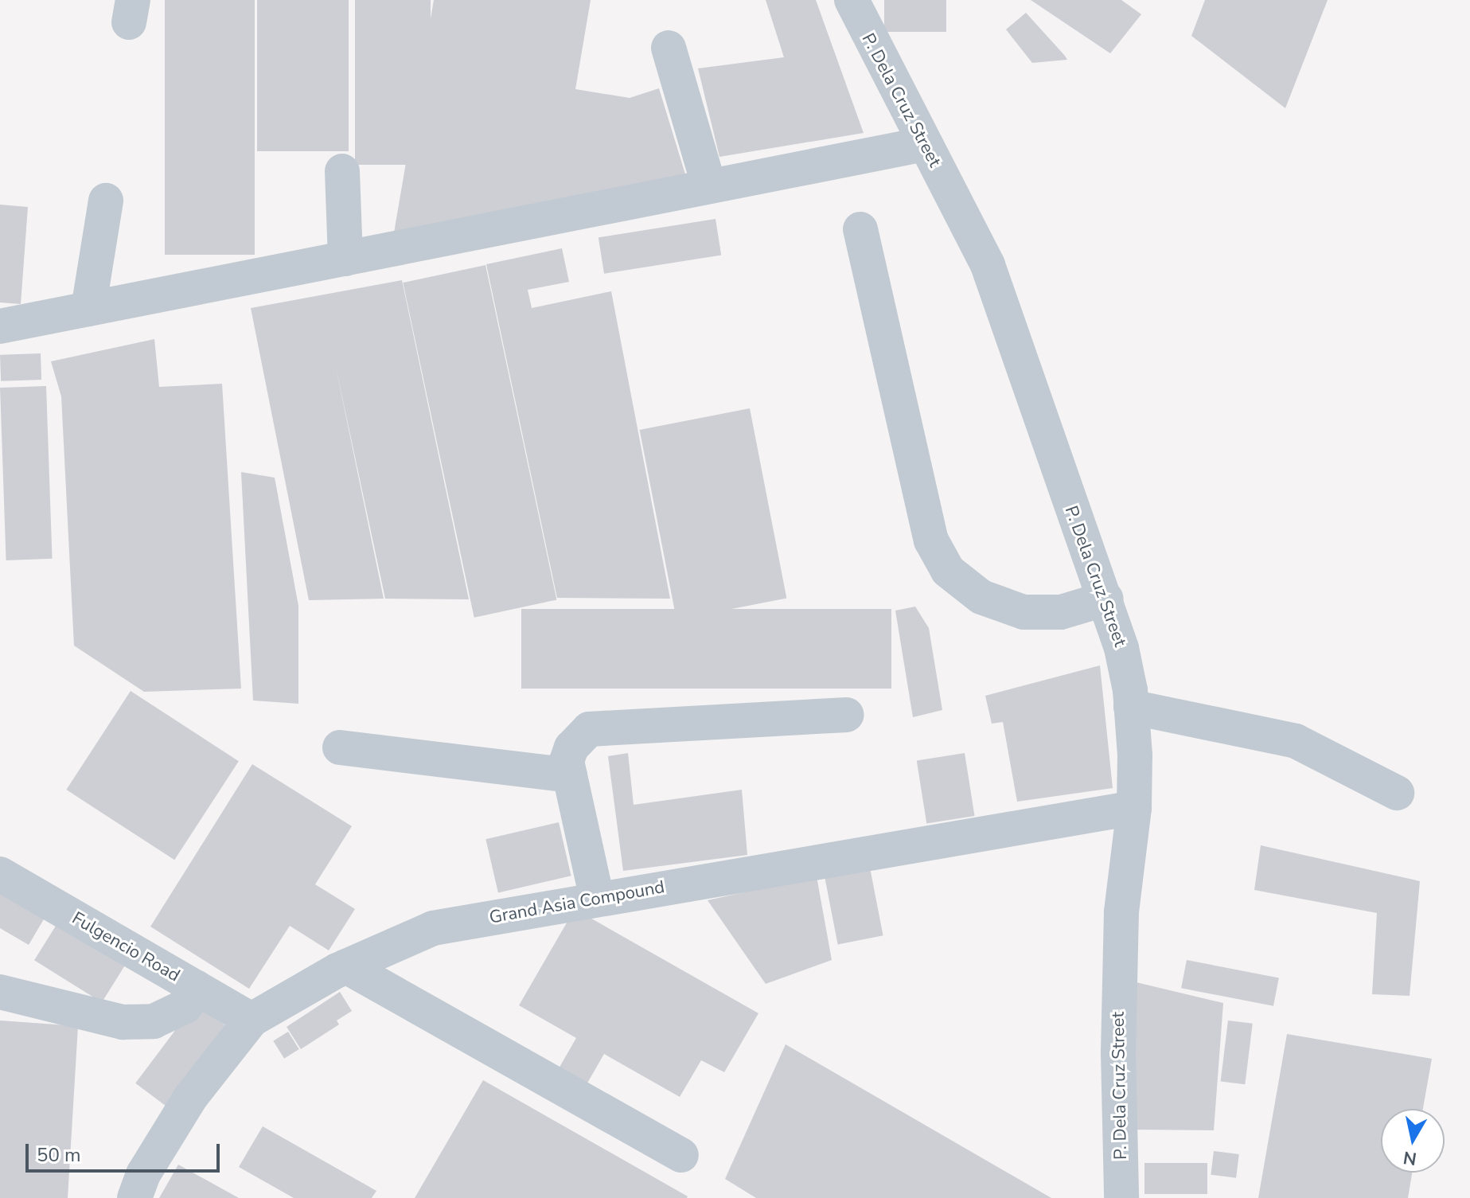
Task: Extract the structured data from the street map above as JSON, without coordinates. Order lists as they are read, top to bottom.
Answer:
{
  "streets": {
    "street": ["P. Dela Cruz Street", "Grand Asia Compound", "Fulgencio Road"]
  },
  "crossings": [
    ["P. Dela Cruz Street", "Grand Asia Compound"],
    ["Grand Asia Compound", "Fulgencio Road"]
  ],
  "scale_bar": "50 m",
  "north": "bottom"
}
